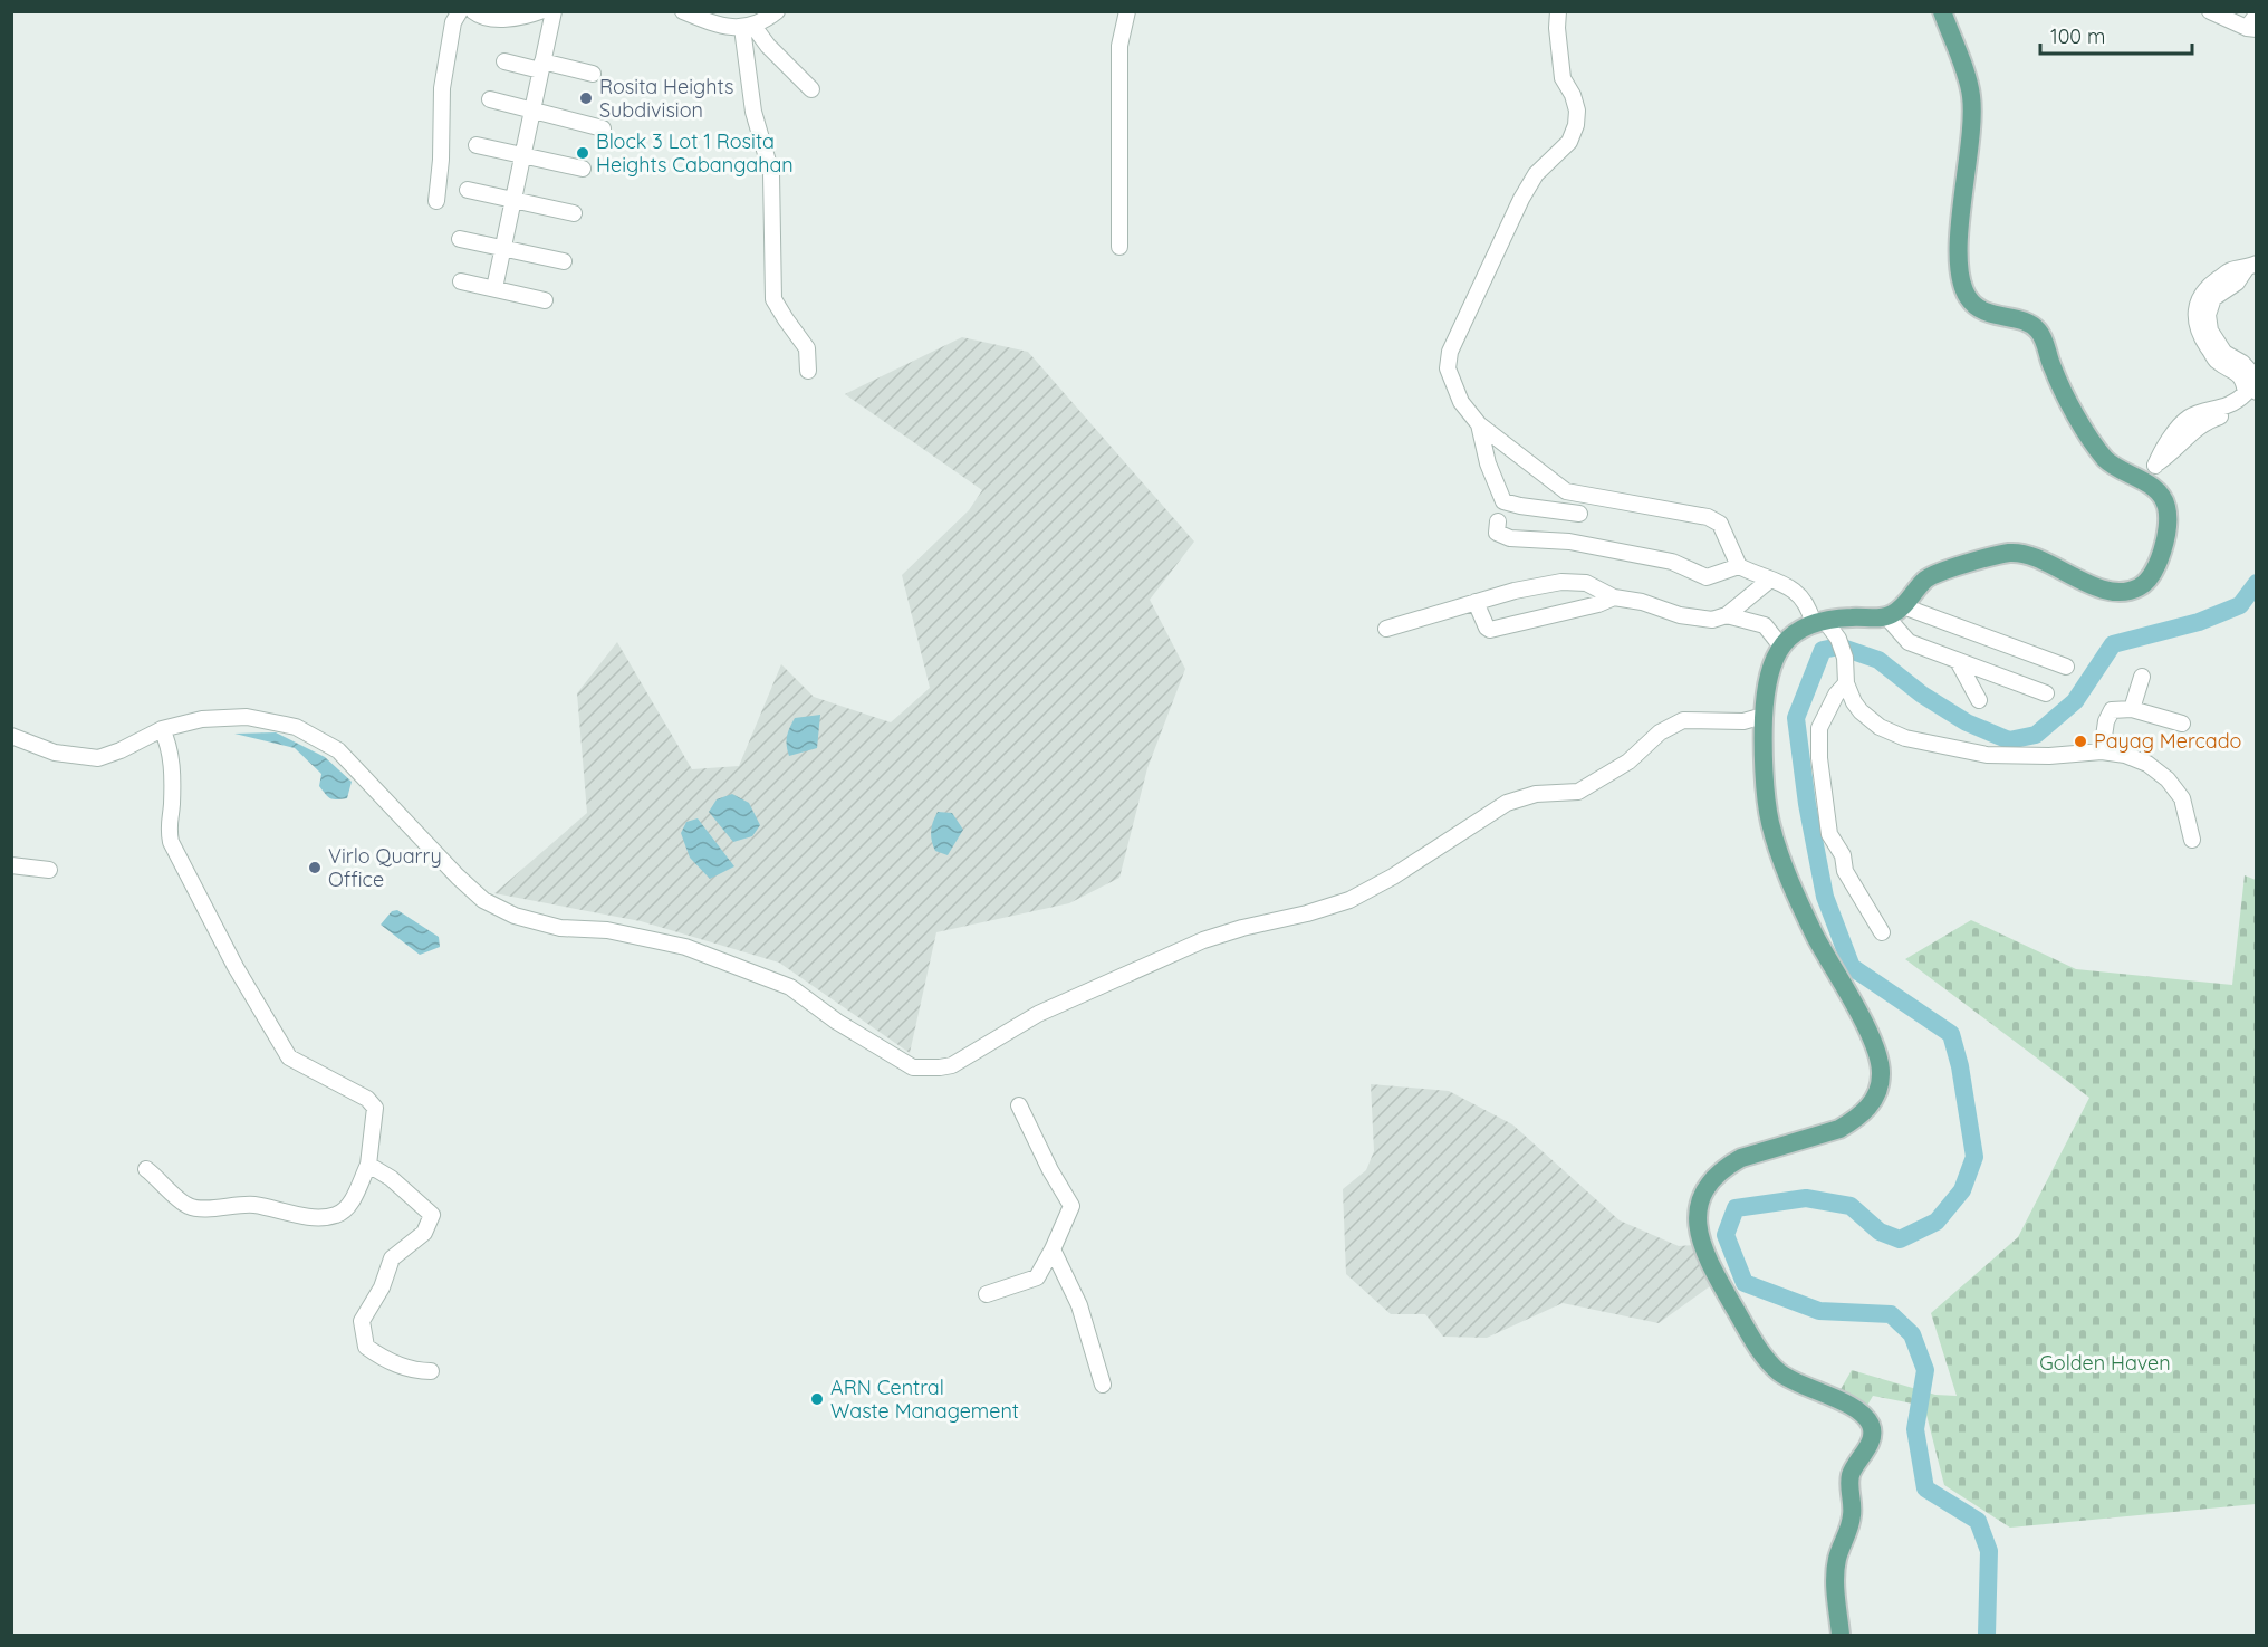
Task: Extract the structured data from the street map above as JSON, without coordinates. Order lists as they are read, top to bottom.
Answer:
{
  "parks": ["Golden Haven"],
  "places": [
    "Rosita Heights Subdivision",
    "Block 3 Lot 1 Rosita Heights Cabangahan",
    "Payag Mercado",
    "Virlo Quarry Office",
    "ARN Central Waste Management"
  ],
  "scale_bar": "100 m"
}
